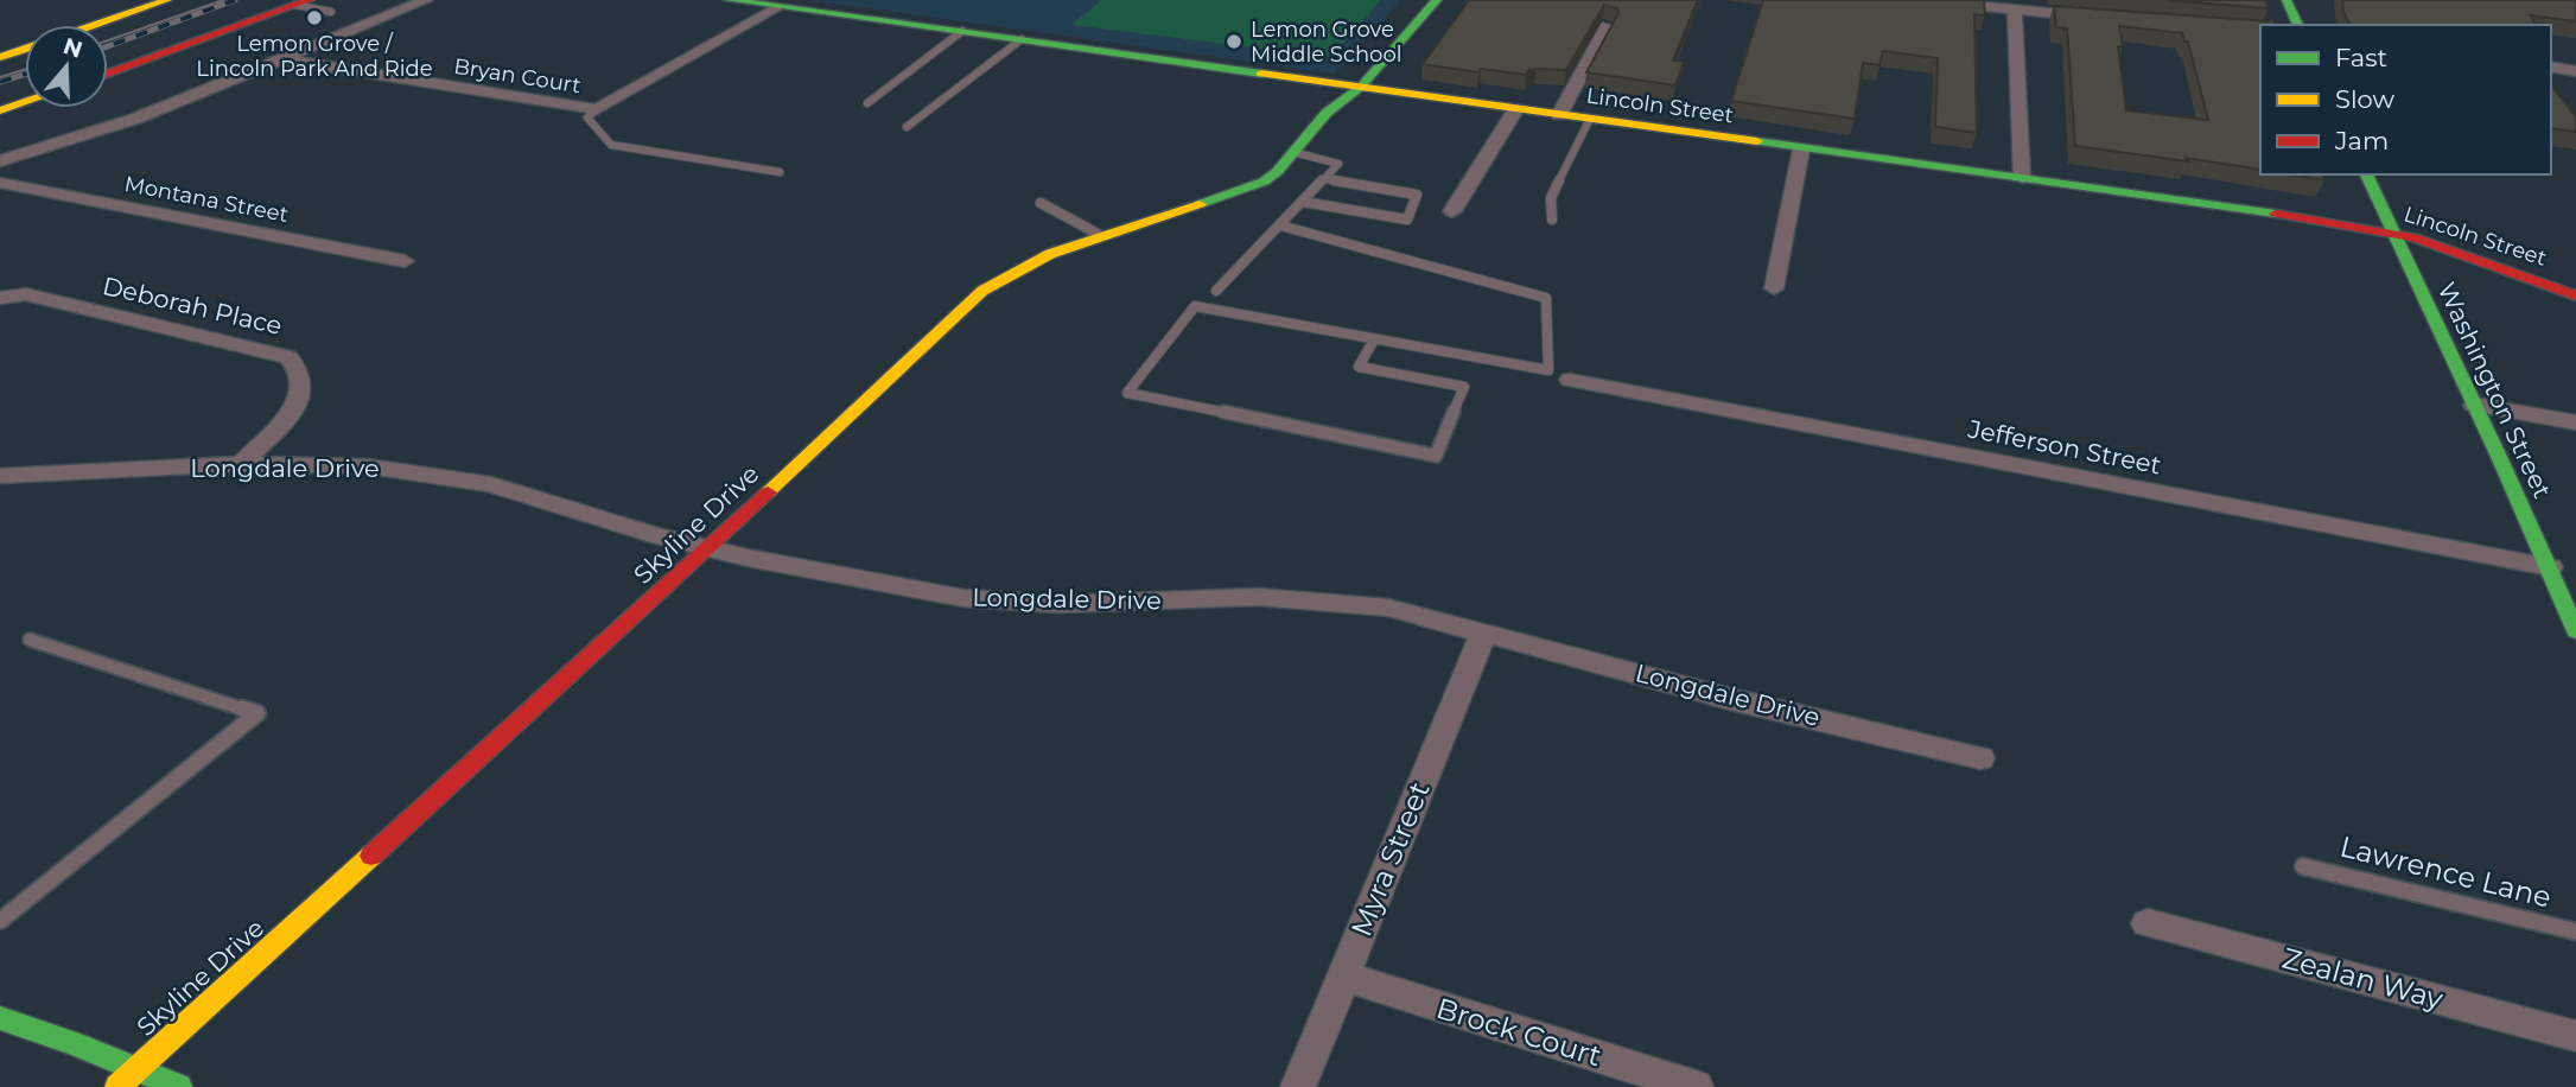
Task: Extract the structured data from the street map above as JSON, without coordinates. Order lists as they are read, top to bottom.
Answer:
{
  "streets": {
    "street": [
      "Bryan Court",
      "Lincoln Street",
      "Montana Street",
      "Deborah Place",
      "Washington Street",
      "Jefferson Street",
      "Longdale Drive",
      "Skyline Drive",
      "Myra Street",
      "Zealan Way",
      "Brock Court"
    ],
    "lane": ["Lawrence Lane"]
  },
  "crossings": [
    ["Lincoln Street", "Washington Street"],
    ["Lincoln Street", "Skyline Drive"],
    ["Deborah Place", "Longdale Drive"],
    ["Washington Street", "Jefferson Street"],
    ["Longdale Drive", "Skyline Drive"],
    ["Longdale Drive", "Myra Street"],
    ["Myra Street", "Brock Court"]
  ],
  "places": ["Lemon Grove / Lincoln Park And Ride", "Lemon Grove Middle School"],
  "legend": ["Fast", "Slow", "Jam"],
  "north": "top"
}
